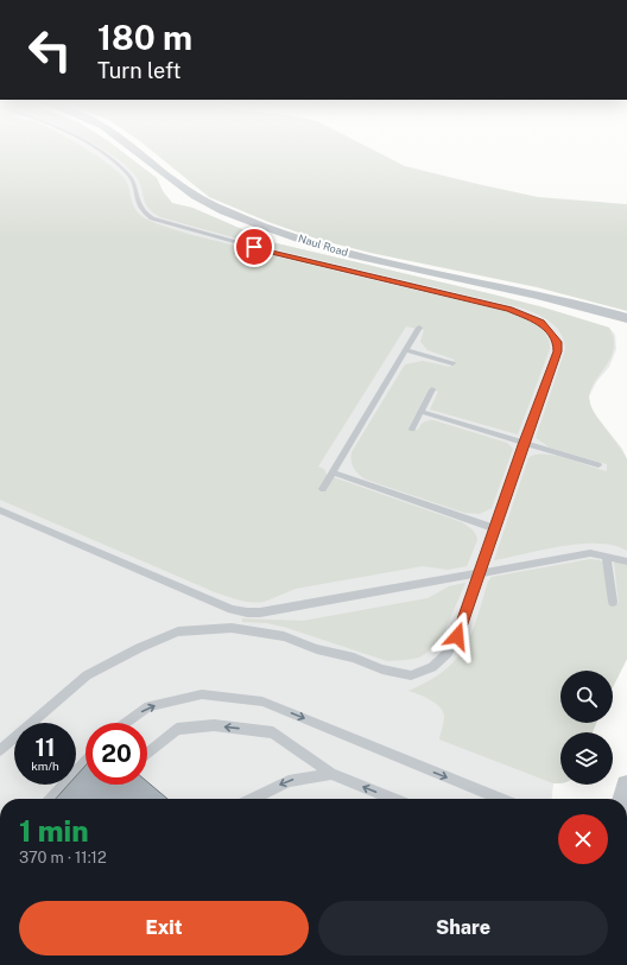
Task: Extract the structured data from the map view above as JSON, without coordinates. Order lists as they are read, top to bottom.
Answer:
{
  "streets": {
    "street": ["Naul Road"]
  },
  "page": {
    "turn": ["180 m", "Turn left"],
    "speed": "11 km/h",
    "limit": "20",
    "heading": ["1 min", "370 m · 11:12"],
    "buttons": ["Exit", "Share"]
  }
}
